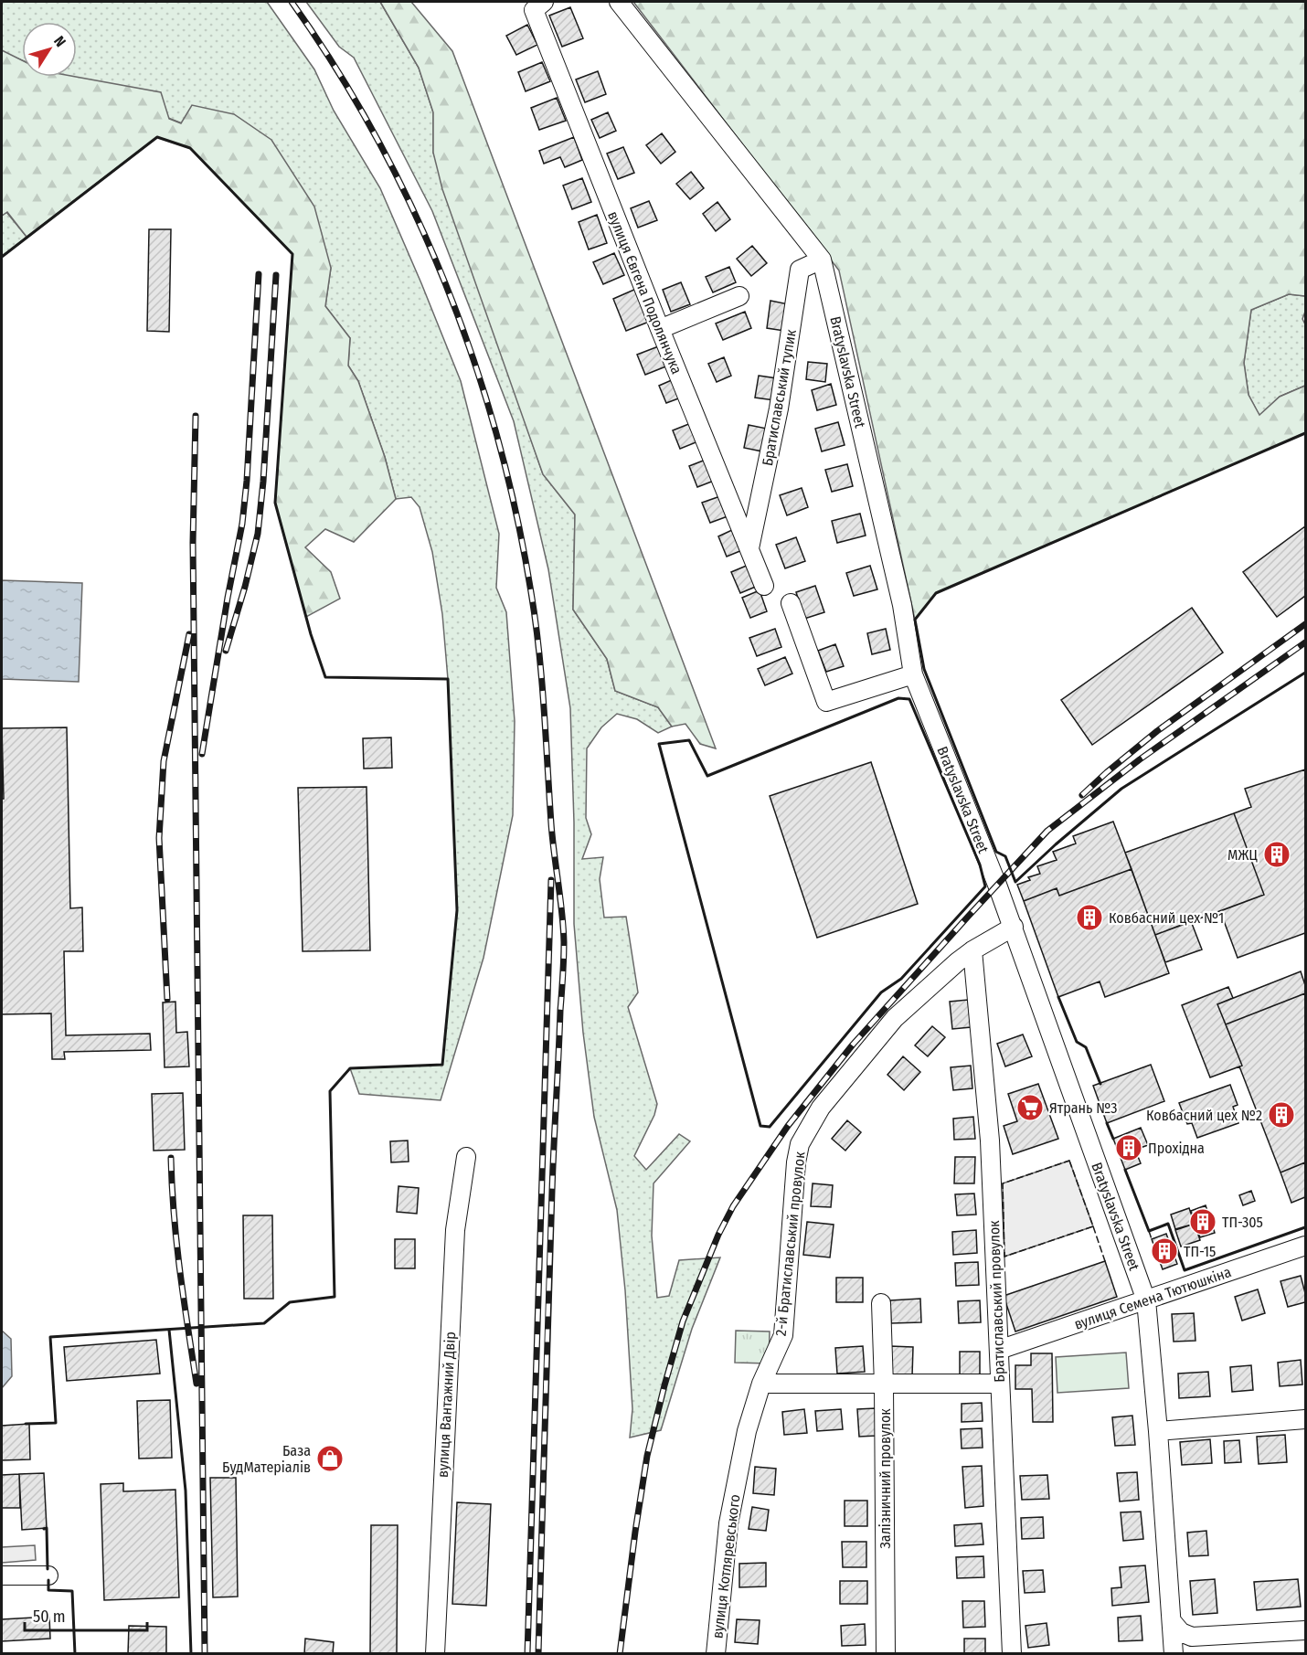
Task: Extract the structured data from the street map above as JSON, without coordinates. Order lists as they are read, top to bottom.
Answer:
{
  "streets": {
    "street": [
      "вулиця Євгена Подолянчука",
      "Bratyslavska Street",
      "Братиславський тупик",
      "2-й Братиславський провулок",
      "вулиця Семена Тютюшкіна",
      "Братиславський провулок",
      "вулиця Вантажний Двір",
      "Залізничний провулок",
      "вулиця Котляревського"
    ]
  },
  "crossings": [
    ["вулиця Євгена Подолянчука", "Братиславський тупик"],
    ["Bratyslavska Street", "Братиславський тупик"],
    ["Bratyslavska Street", "2-й Братиславський провулок"],
    ["Bratyslavska Street", "вулиця Семена Тютюшкіна"],
    ["2-й Братиславський провулок", "Братиславський провулок"],
    ["2-й Братиславський провулок", "вулиця Котляревського"],
    ["вулиця Семена Тютюшкіна", "Братиславський провулок"]
  ],
  "places": {
    "building": [
      "МЖЦ",
      "Ковбасний цех №1",
      "Ковбасний цех №2",
      "Прохідна",
      "ТП-305",
      "ТП-15"
    ],
    "supermarket": ["Ятрань №3"],
    "shop": ["База БудМатеріалів"]
  },
  "scale_bar": "50 m",
  "north": "top right"
}
